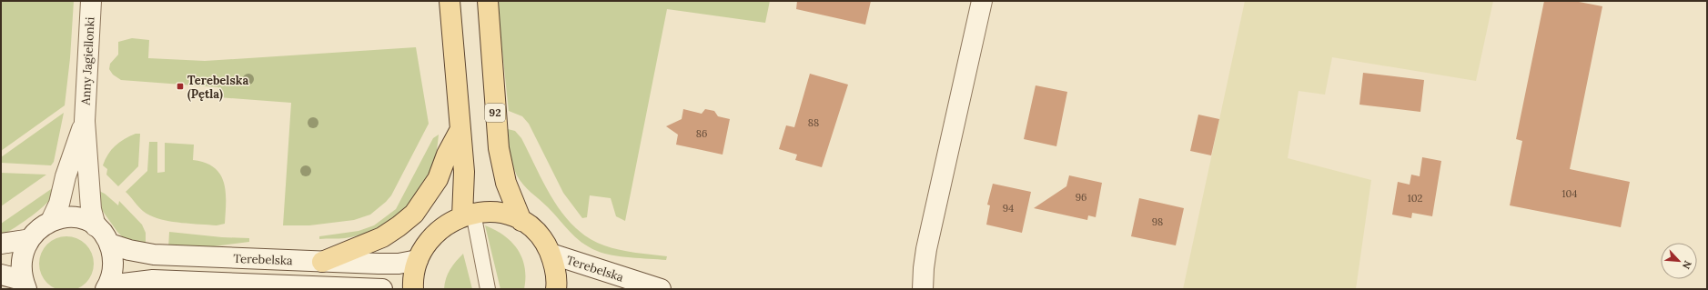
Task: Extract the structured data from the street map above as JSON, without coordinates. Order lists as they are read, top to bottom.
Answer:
{
  "streets": {
    "main road": ["92"],
    "street": ["Anny Jagiellonki", "Terebelska"]
  },
  "places": {
    "transit": ["Terebelska (Pętla)"]
  },
  "house_numbers": [
    "88",
    "86",
    "104",
    "96",
    "102",
    "94",
    "98"
  ],
  "north": "bottom right"
}
